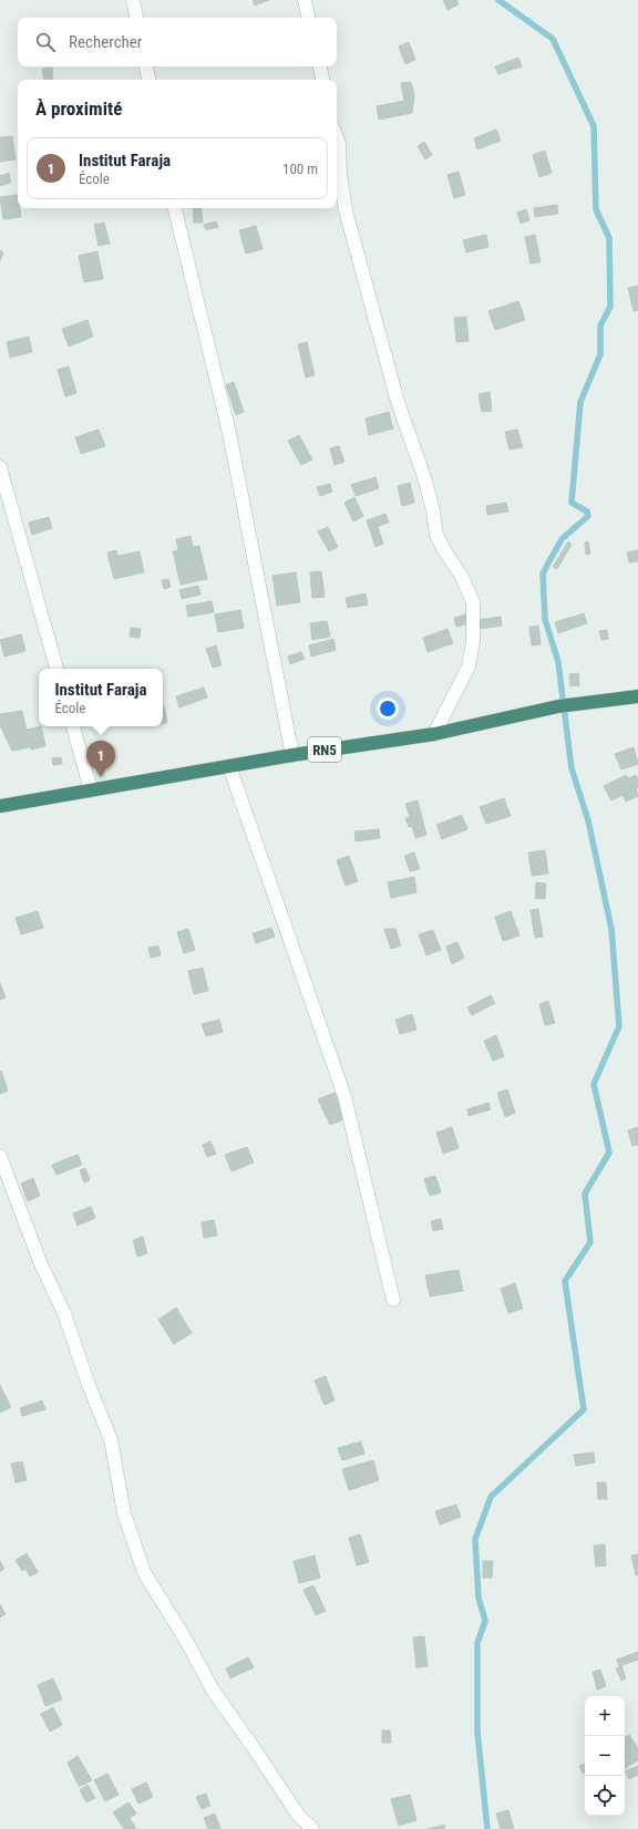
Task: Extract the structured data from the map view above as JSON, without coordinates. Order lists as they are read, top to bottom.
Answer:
{
  "streets": {
    "highway": ["RN5"]
  },
  "page": {
    "search": "Rechercher",
    "heading": "À proximité",
    "list": [
      {
        "mark": "1",
        "name": "Institut Faraja",
        "note": "École",
        "value": "100 m"
      }
    ],
    "popup": ["Institut Faraja", "École"],
    "pins": "1",
    "map_buttons": ["+", "−"]
  }
}
